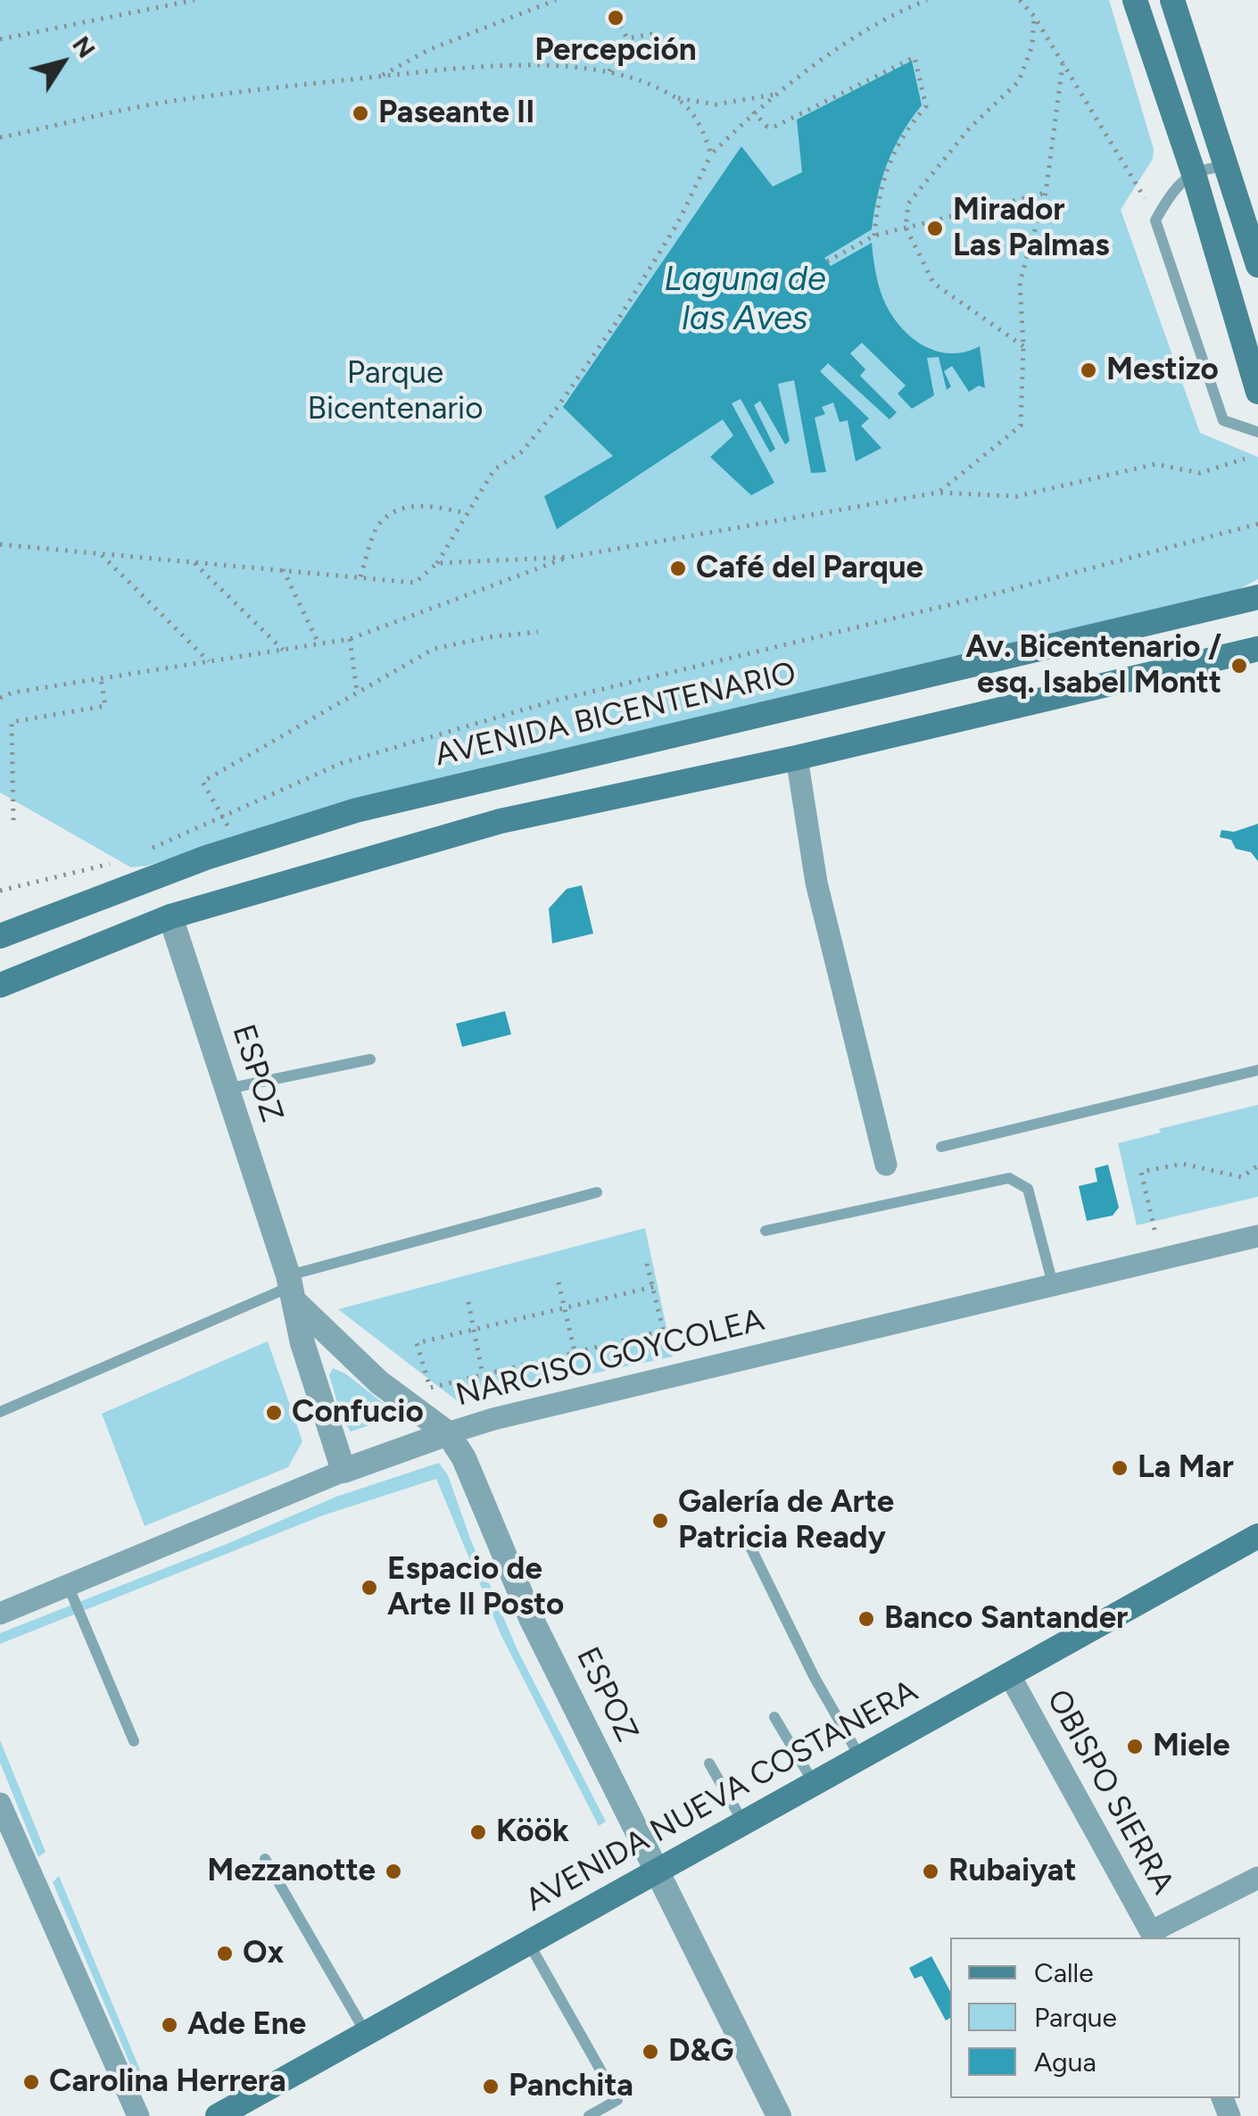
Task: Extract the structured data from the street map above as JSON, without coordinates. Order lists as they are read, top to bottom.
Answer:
{
  "streets": {
    "main road": ["AVENIDA BICENTENARIO", "AVENIDA NUEVA COSTANERA"],
    "street": ["ESPOZ", "NARCISO GOYCOLEA", "OBISPO SIERRA"]
  },
  "crossings": [
    ["ESPOZ", "NARCISO GOYCOLEA"],
    ["ESPOZ", "AVENIDA NUEVA COSTANERA"],
    ["OBISPO SIERRA", "AVENIDA NUEVA COSTANERA"]
  ],
  "water": ["Laguna de las Aves"],
  "parks": ["Parque Bicentenario"],
  "places": [
    "Percepción",
    "Paseante II",
    "Mirador Las Palmas",
    "Mestizo",
    "Café del Parque",
    "Av. Bicentenario / esq. Isabel Montt",
    "Confucio",
    "La Mar",
    "Galería de Arte Patricia Ready",
    "Espacio de Arte Il Posto",
    "Banco Santander",
    "Miele",
    "Köök",
    "Mezzanotte",
    "Rubaiyat",
    "Ox",
    "Ade Ene",
    "D&G",
    "Carolina Herrera",
    "Panchita"
  ],
  "legend": ["Calle", "Parque", "Agua"],
  "north": "top right"
}
